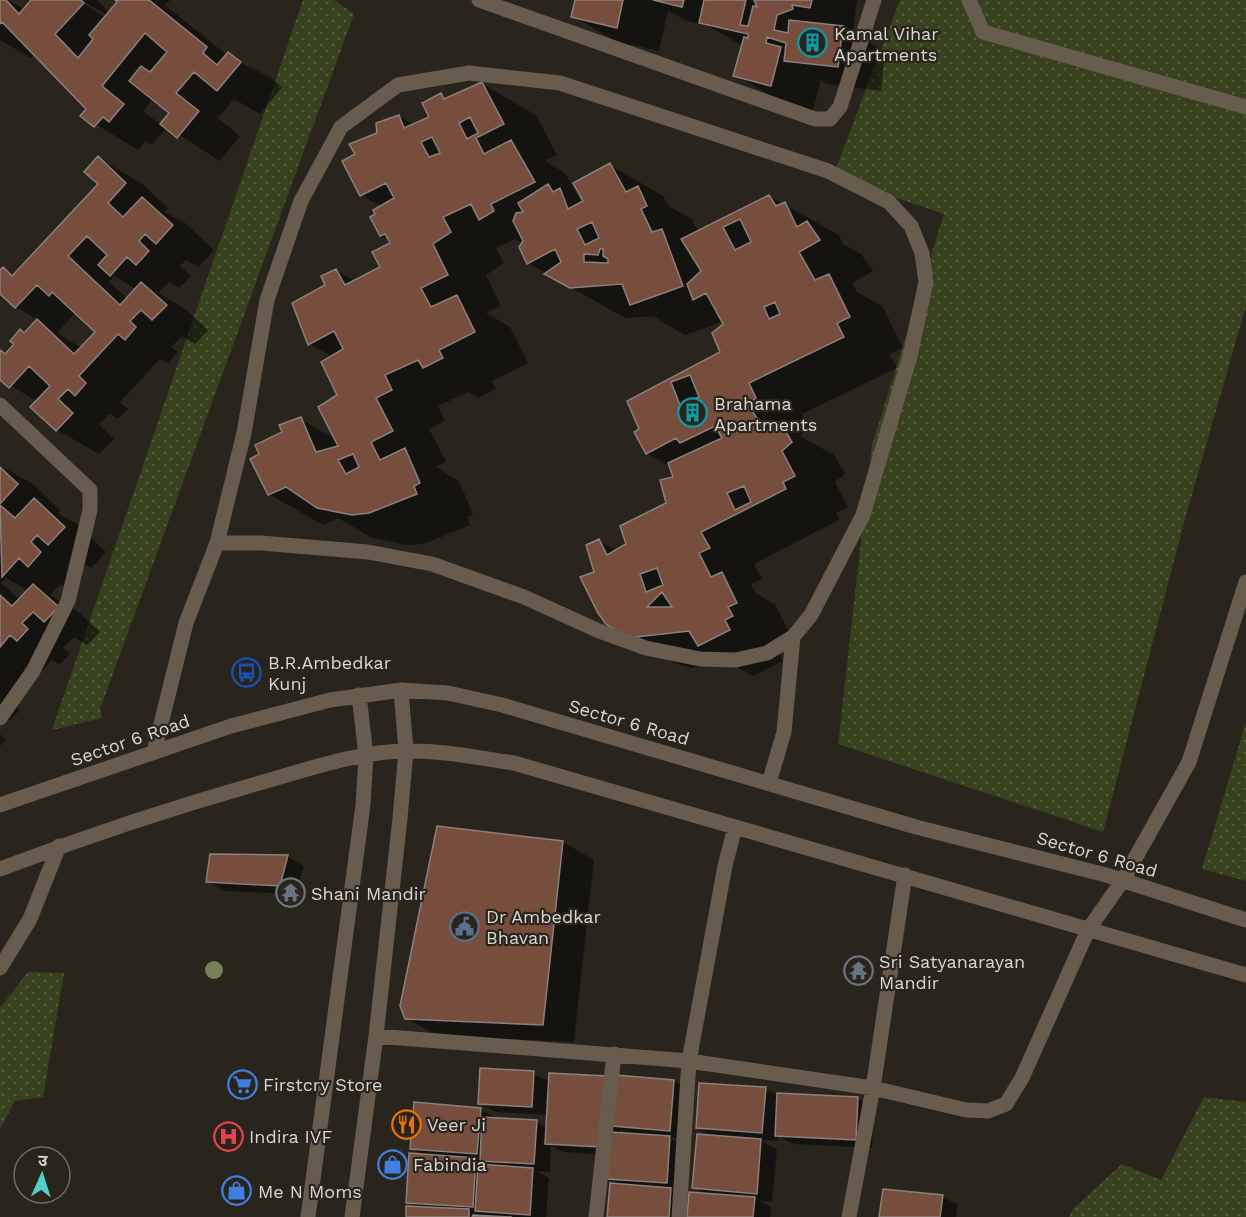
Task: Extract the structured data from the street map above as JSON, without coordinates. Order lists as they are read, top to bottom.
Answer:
{
  "streets": {
    "street": ["Sector 6 Road"]
  },
  "places": {
    "building": ["Kamal Vihar Apartments", "Brahama Apartments"],
    "bus stop": ["B.R.Ambedkar Kunj"],
    "temple": ["Shani Mandir", "Sri Satyanarayan Mandir"],
    "public building": ["Dr Ambedkar Bhavan"],
    "supermarket": ["Firstcry Store"],
    "restaurant": ["Veer Ji"],
    "hospital": ["Indira IVF"],
    "shop": ["Fabindia", "Me N Moms"]
  },
  "north": "top"
}
